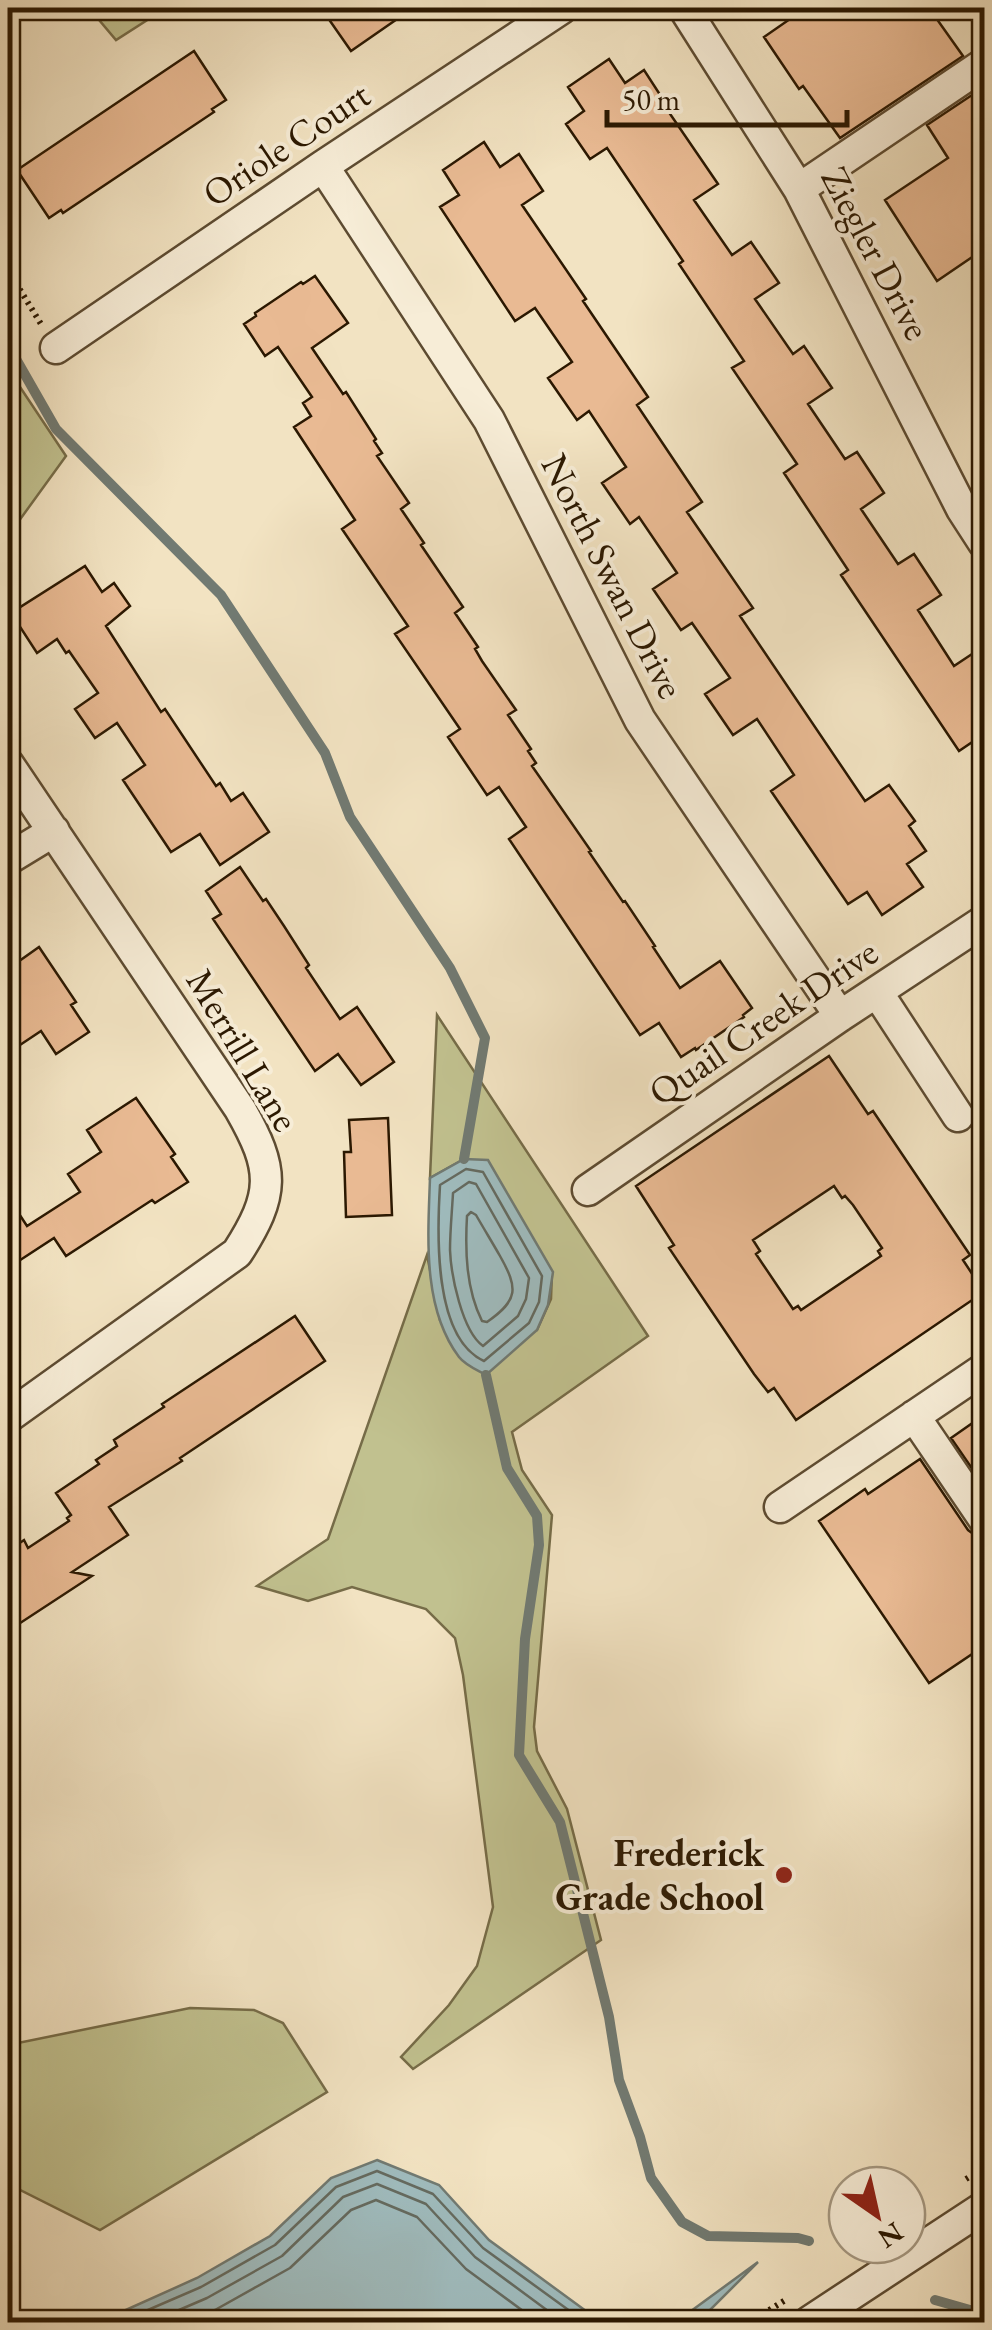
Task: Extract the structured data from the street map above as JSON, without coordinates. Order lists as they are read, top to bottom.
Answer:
{
  "streets": {
    "street": [
      "Oriole Court",
      "Ziegler Drive",
      "North Swan Drive",
      "Quail Creek Drive",
      "Merrill Lane"
    ]
  },
  "crossings": [
    ["Oriole Court", "North Swan Drive"],
    ["North Swan Drive", "Quail Creek Drive"]
  ],
  "places": ["Frederick Grade School"],
  "scale_bar": "50 m",
  "north": "bottom right"
}
